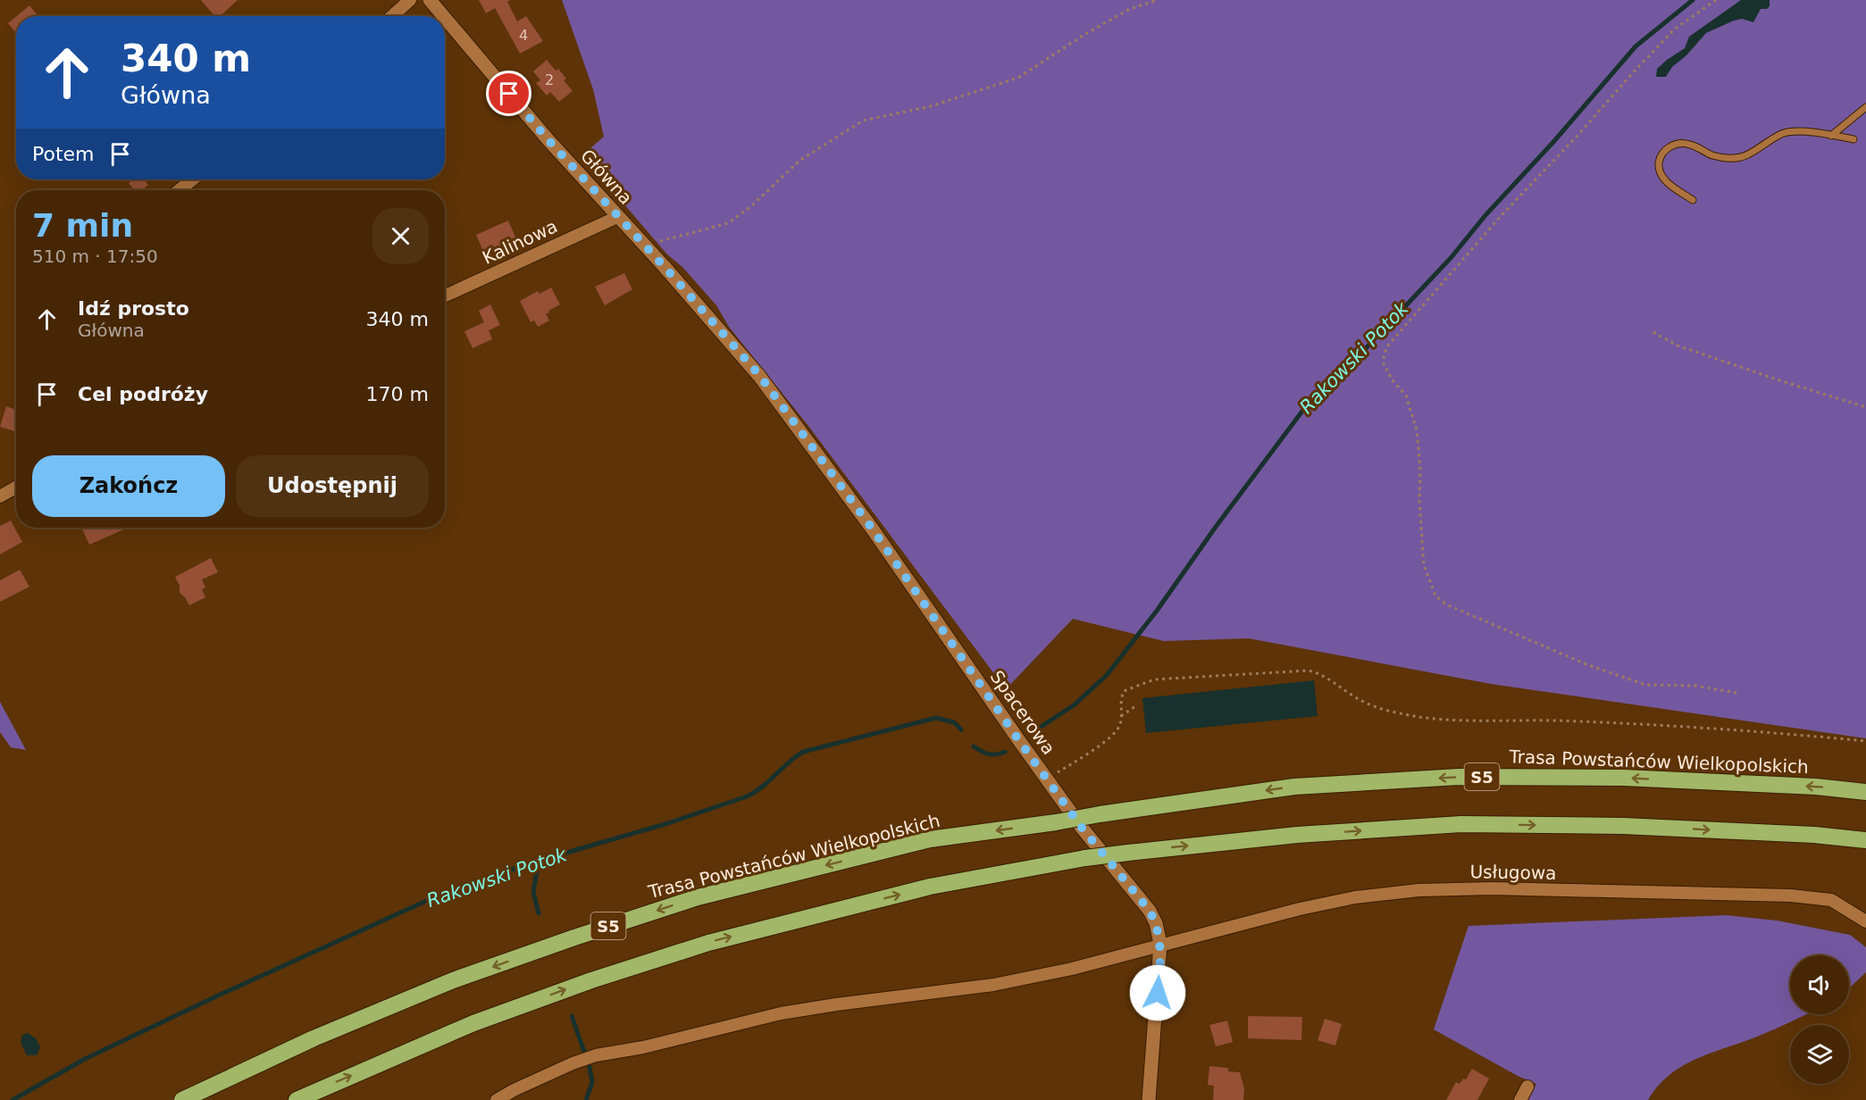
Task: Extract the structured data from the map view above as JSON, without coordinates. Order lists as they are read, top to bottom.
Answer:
{
  "streets": {
    "highway": ["Trasa Powstańców Wielkopolskich", "S5"],
    "street": [
      "Główna",
      "Kalinowa",
      "Spacerowa",
      "Usługowa"
    ]
  },
  "crossings": [
    ["Główna", "Kalinowa"],
    ["Główna", "Spacerowa"],
    ["Spacerowa", "Usługowa"]
  ],
  "water": ["Rakowski Potok"],
  "house_numbers": ["4", "2"],
  "page": {
    "turn": ["340 m", "Główna"],
    "then": "Potem",
    "heading": ["7 min", "510 m · 17:50"],
    "list": [
      {
        "name": "Idź prosto",
        "note": "Główna",
        "value": "340 m"
      },
      {
        "name": "Cel podróży",
        "value": "170 m"
      }
    ],
    "buttons": ["Zakończ", "Udostępnij"]
  }
}
